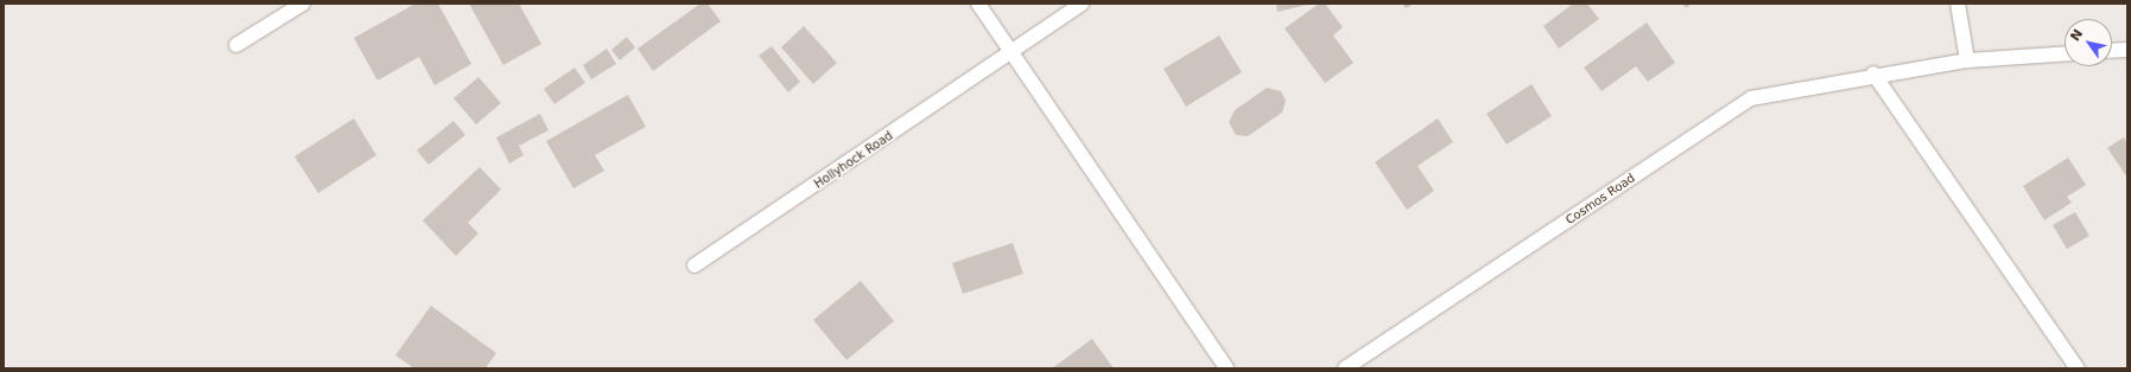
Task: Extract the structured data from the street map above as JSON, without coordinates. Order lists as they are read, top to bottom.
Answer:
{
  "streets": {
    "street": ["Hollyhock Road", "Cosmos Road"]
  },
  "north": "top left"
}
